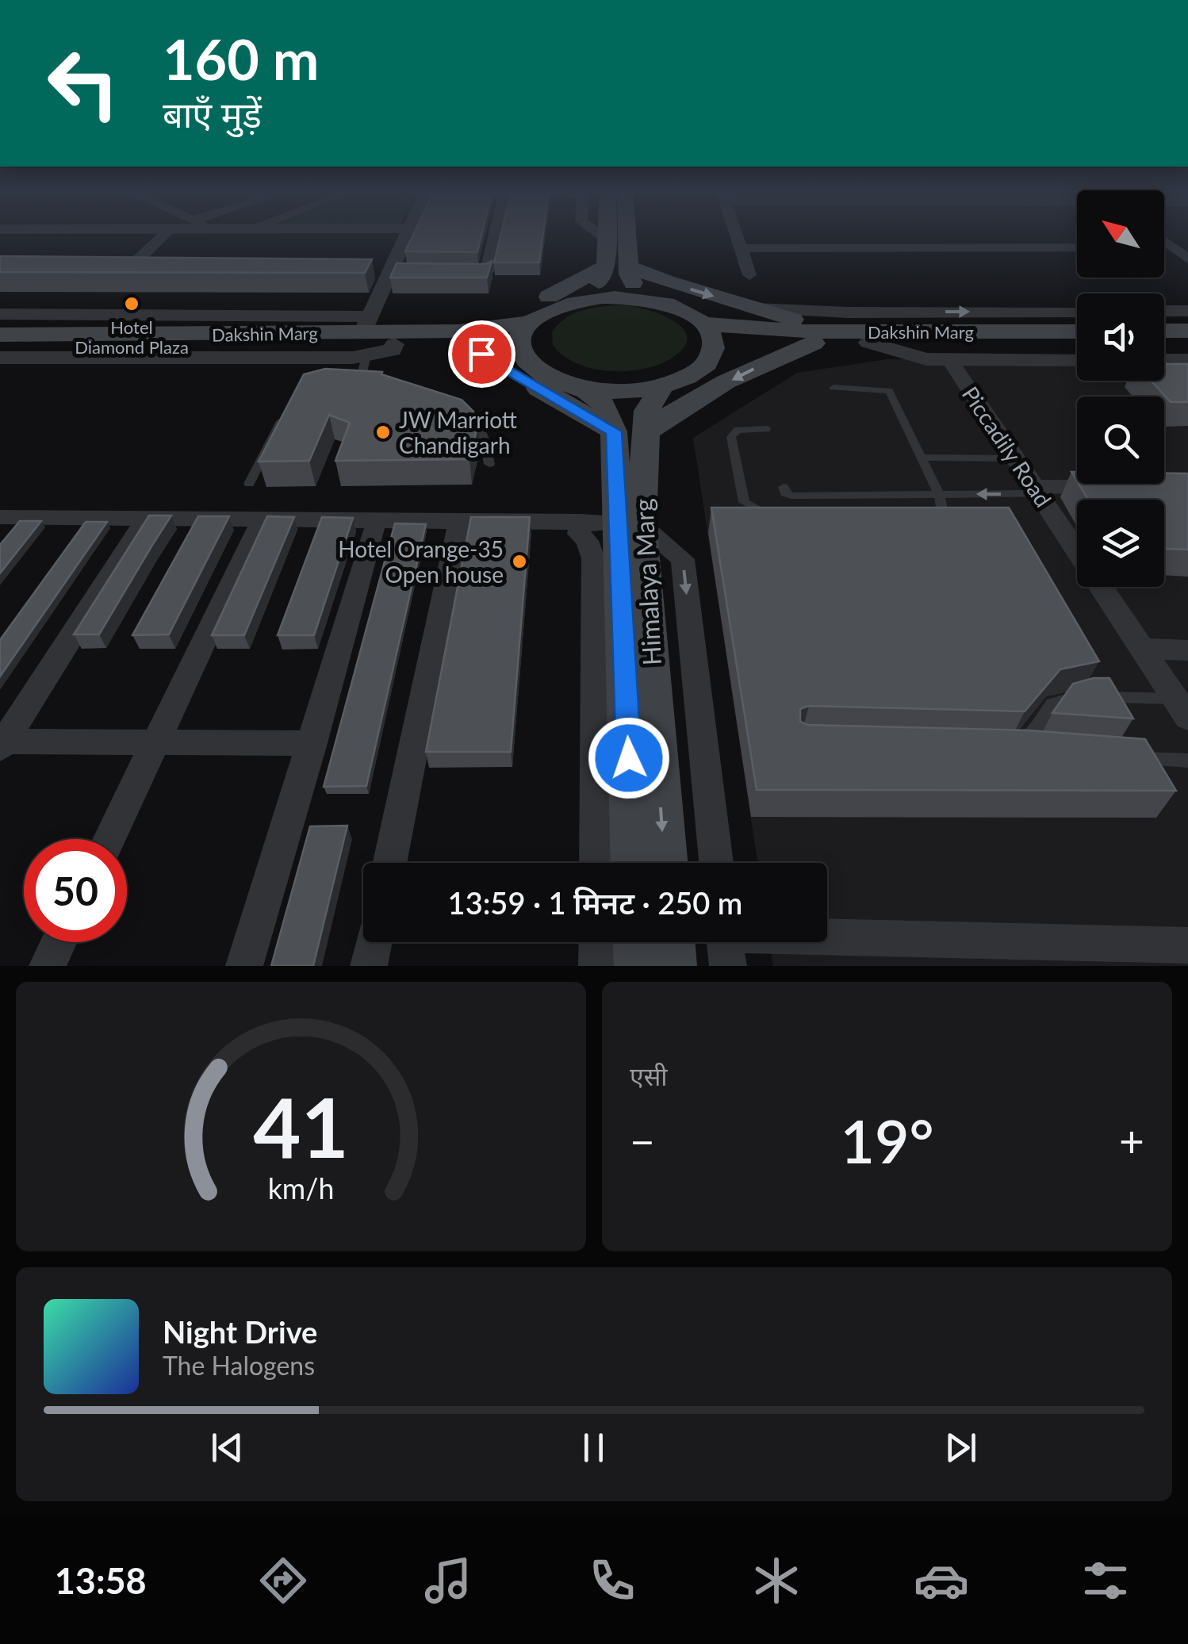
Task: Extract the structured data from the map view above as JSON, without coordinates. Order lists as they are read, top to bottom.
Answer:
{
  "streets": {
    "main road": ["Dakshin Marg", "Himalaya Marg"],
    "street": ["Piccadily Road"]
  },
  "crossings": [
    ["Dakshin Marg", "Himalaya Marg"]
  ],
  "places": ["Hotel Diamond Plaza", "JW Marriott Chandigarh", "Hotel Orange-35 Open house"],
  "north": "top left",
  "page": {
    "turn": ["160 m", "बाएँ मुड़ें"],
    "limit": "50",
    "trip": "13:59 · 1 मिनट · 250 m",
    "tile": "एसी",
    "heat": ["−", "19°", "+"],
    "song": ["Night Drive", "The Halogens"],
    "tabs": "13:58",
    "gauge": ["41", "km/h"]
  }
}
